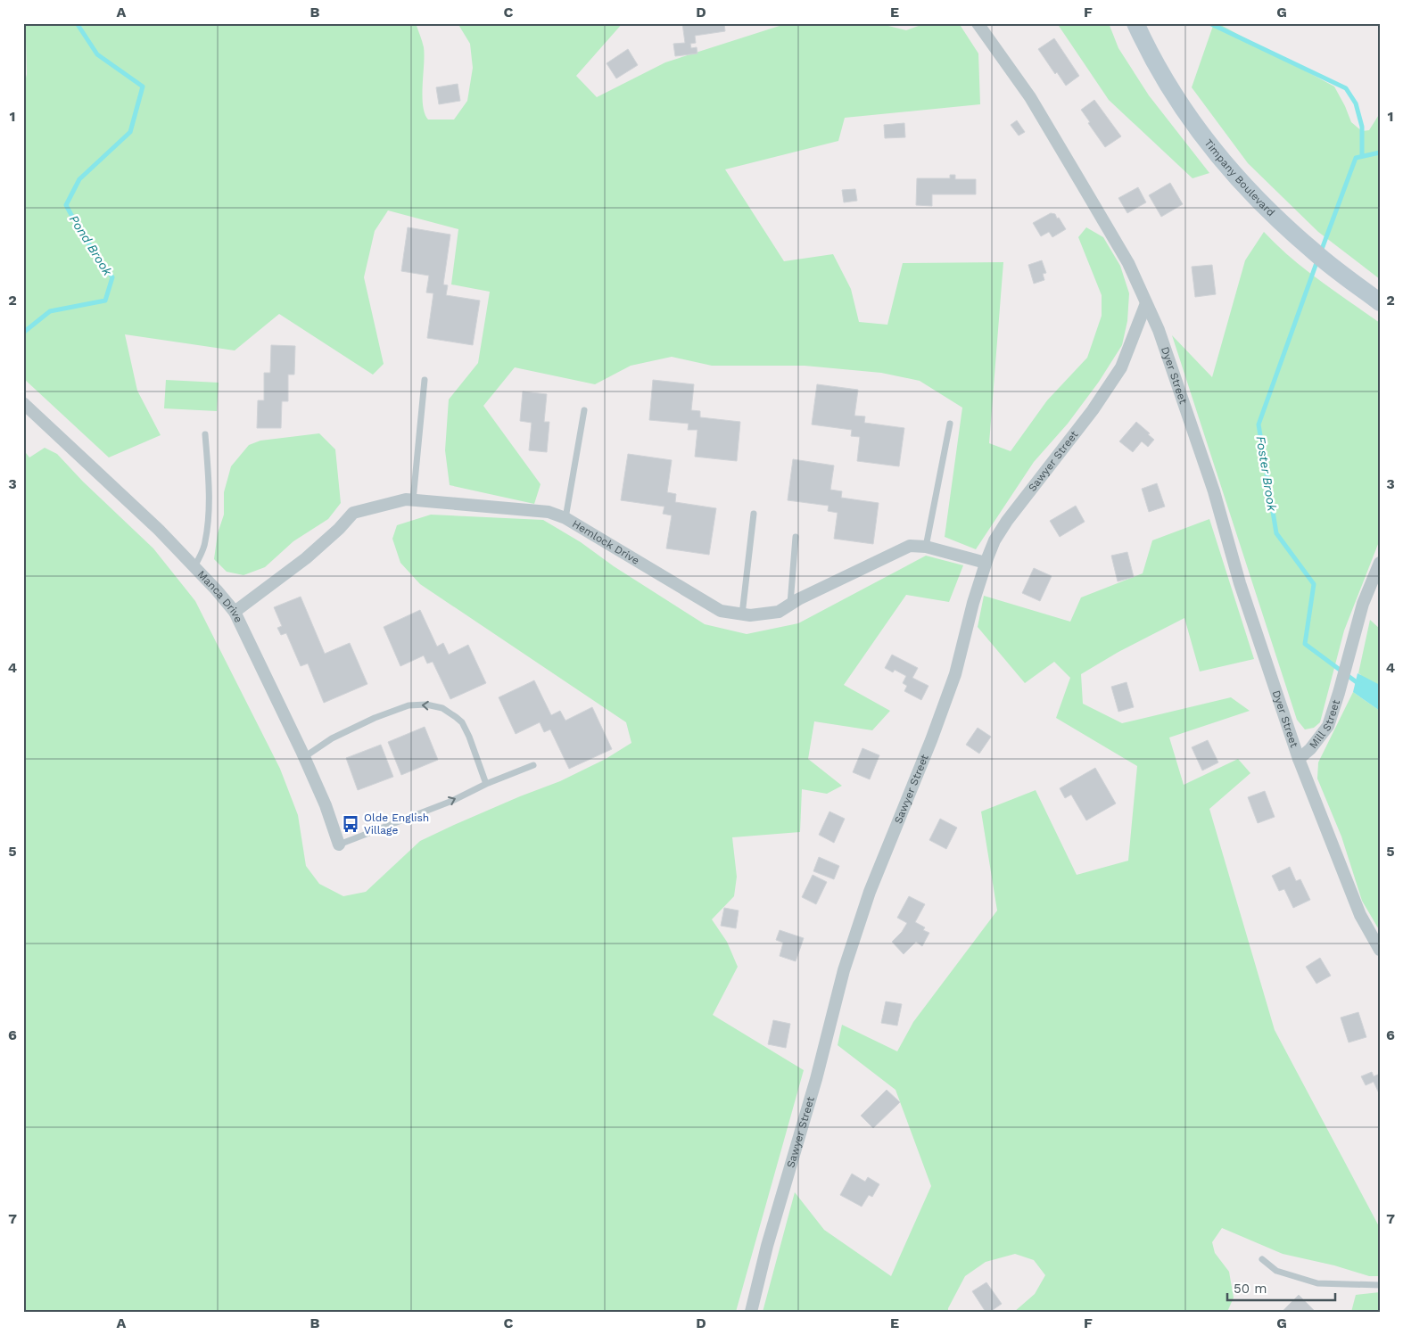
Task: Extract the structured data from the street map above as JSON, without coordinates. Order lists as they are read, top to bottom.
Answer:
{
  "streets": {
    "main road": ["Timpany Boulevard"],
    "street": [
      "Dyer Street",
      "Sawyer Street",
      "Hemlock Drive",
      "Manca Drive",
      "Mill Street"
    ]
  },
  "crossings": [
    ["Dyer Street", "Sawyer Street"],
    ["Dyer Street", "Mill Street"],
    ["Sawyer Street", "Hemlock Drive"],
    ["Hemlock Drive", "Manca Drive"]
  ],
  "water": ["Pond Brook", "Foster Brook"],
  "places": {
    "bus stop": ["Olde English Village"]
  },
  "scale_bar": "50 m",
  "grid": {
    "columns": [
      "A",
      "B",
      "C",
      "D",
      "E",
      "F",
      "G"
    ],
    "rows": [
      "1",
      "2",
      "3",
      "4",
      "5",
      "6",
      "7"
    ]
  }
}
